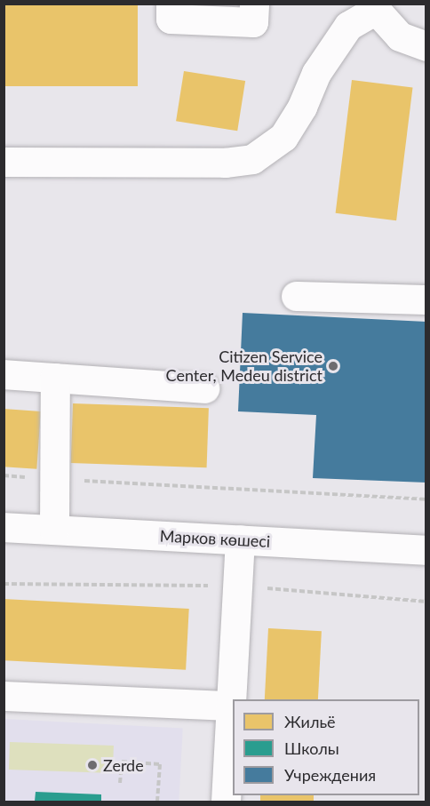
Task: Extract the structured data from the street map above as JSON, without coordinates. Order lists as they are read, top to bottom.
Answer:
{
  "streets": {
    "street": ["Марков көшесі"]
  },
  "places": ["Citizen Service Center, Medeu district", "Zerde"],
  "legend": ["Жильё", "Школы", "Учреждения"]
}
